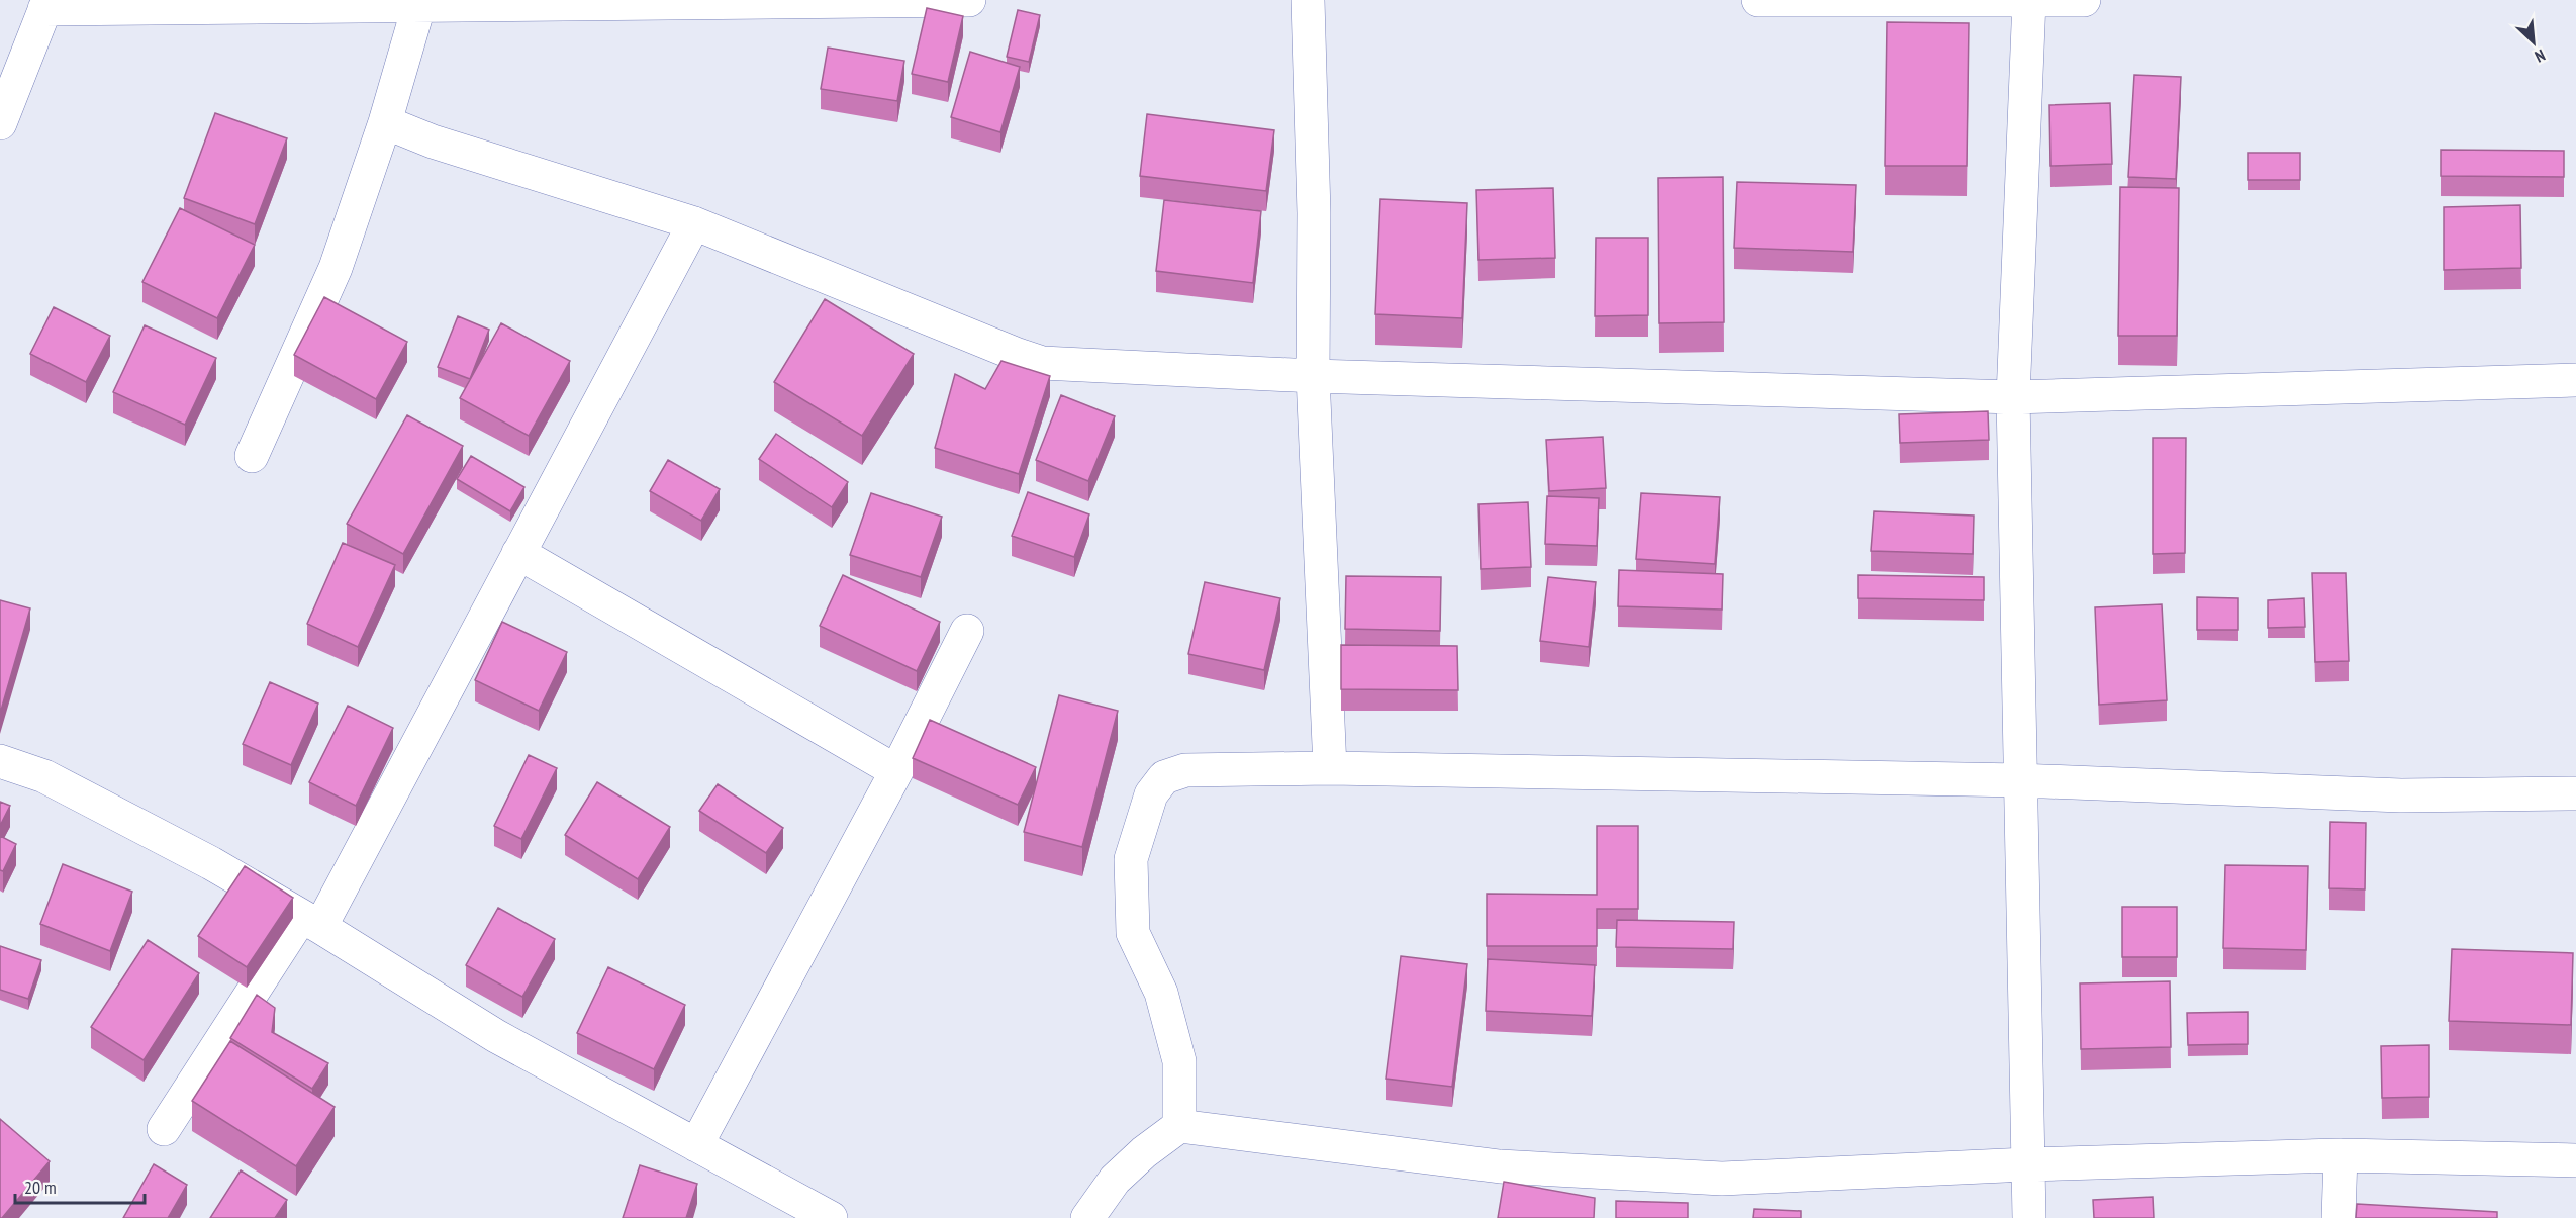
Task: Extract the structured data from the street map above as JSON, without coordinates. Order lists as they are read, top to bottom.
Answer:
{
  "scale_bar": "20 m",
  "north": "bottom right"
}
